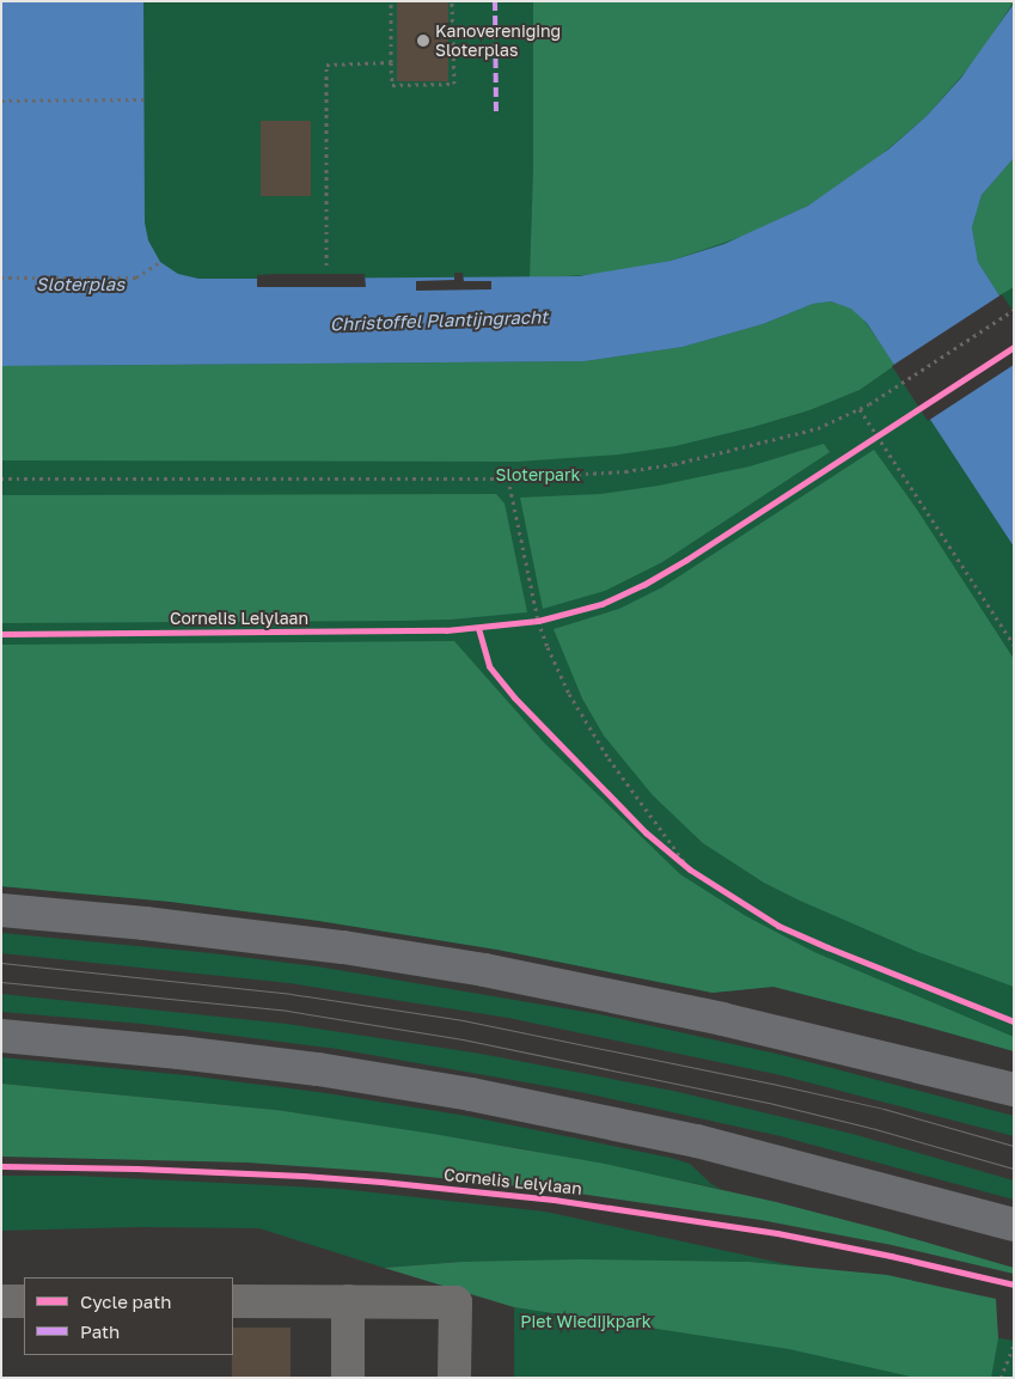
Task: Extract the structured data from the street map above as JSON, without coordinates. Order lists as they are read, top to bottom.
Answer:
{
  "streets": {
    "cycle path": ["Cornelis Lelylaan"]
  },
  "water": ["Sloterplas", "Christoffel Plantijngracht"],
  "parks": ["Sloterpark", "Piet Wiedijkpark"],
  "places": ["Kanovereniging Sloterplas"],
  "legend": ["Cycle path", "Path"]
}
